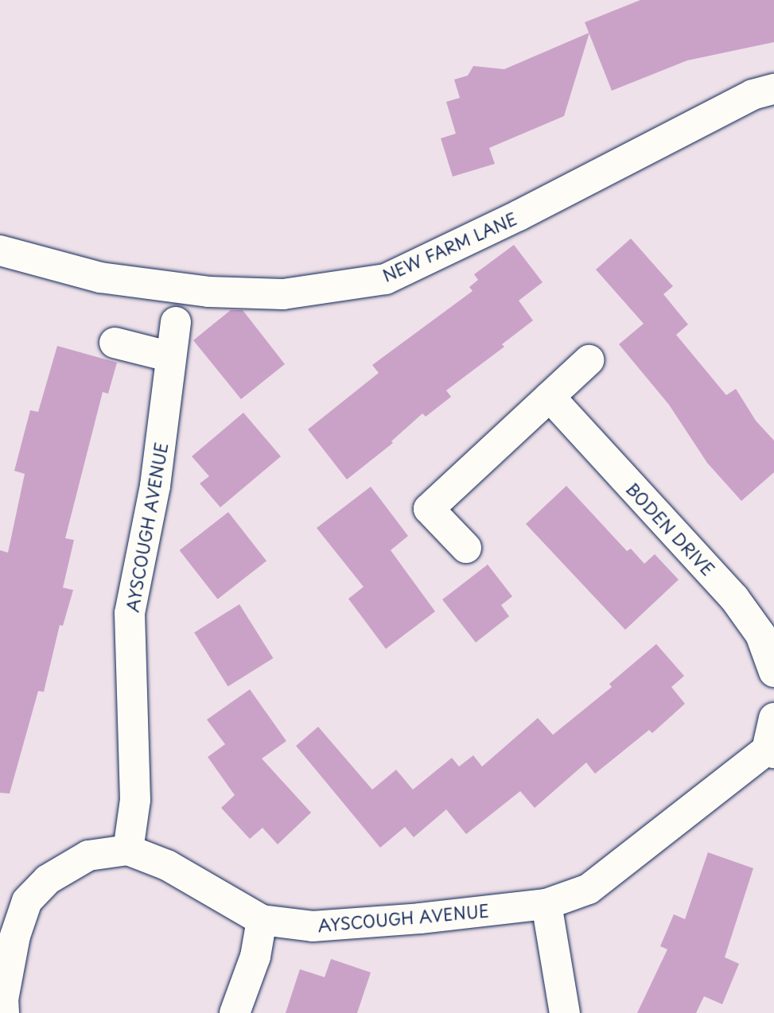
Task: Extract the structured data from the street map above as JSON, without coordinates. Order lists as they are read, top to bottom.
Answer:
{
  "streets": {
    "street": ["NEW FARM LANE", "AYSCOUGH AVENUE", "BODEN DRIVE"]
  }
}
